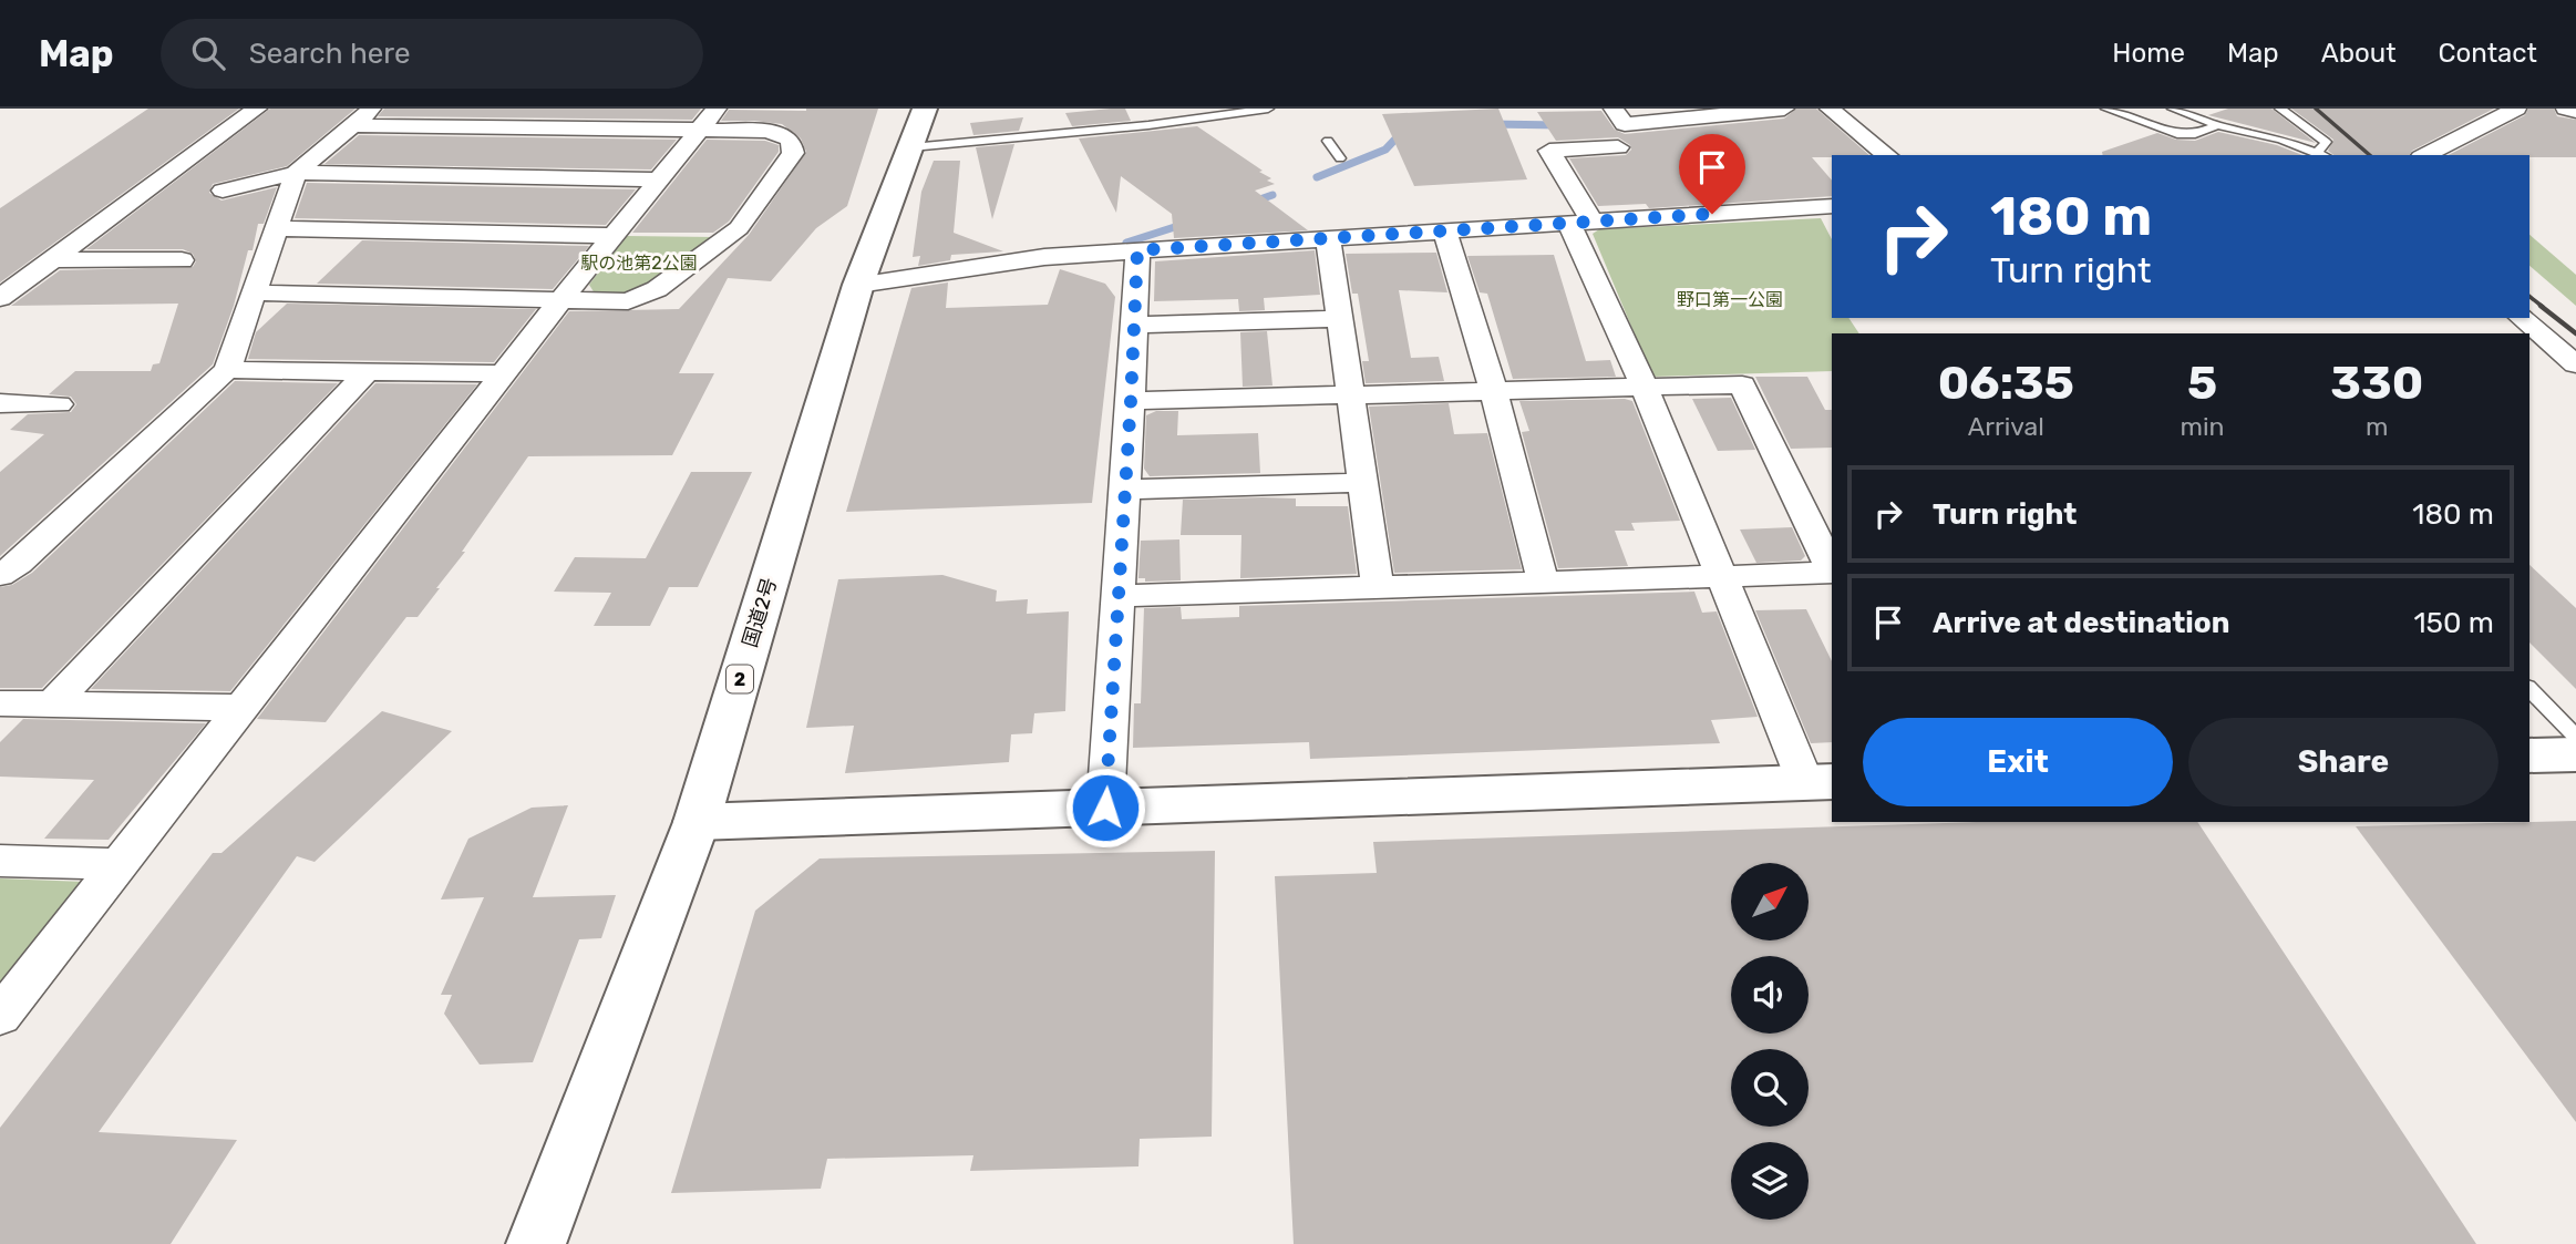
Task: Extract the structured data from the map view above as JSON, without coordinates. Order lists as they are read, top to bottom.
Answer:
{
  "streets": {
    "main road": ["国道2号", "2"]
  },
  "parks": ["駅の池第2公園", "野口第一公園"],
  "north": "top right",
  "page": {
    "header": "Map",
    "search": "Search here",
    "nav": [
      "Home",
      "Map",
      "About",
      "Contact"
    ],
    "turn": ["180 m", "Turn right"],
    "eta": [
      "06:35",
      "Arrival",
      "5",
      "min",
      "330",
      "m"
    ],
    "list": [
      {
        "name": "Turn right",
        "value": "180 m"
      },
      {
        "name": "Arrive at destination",
        "value": "150 m"
      }
    ],
    "buttons": ["Exit", "Share"]
  }
}
